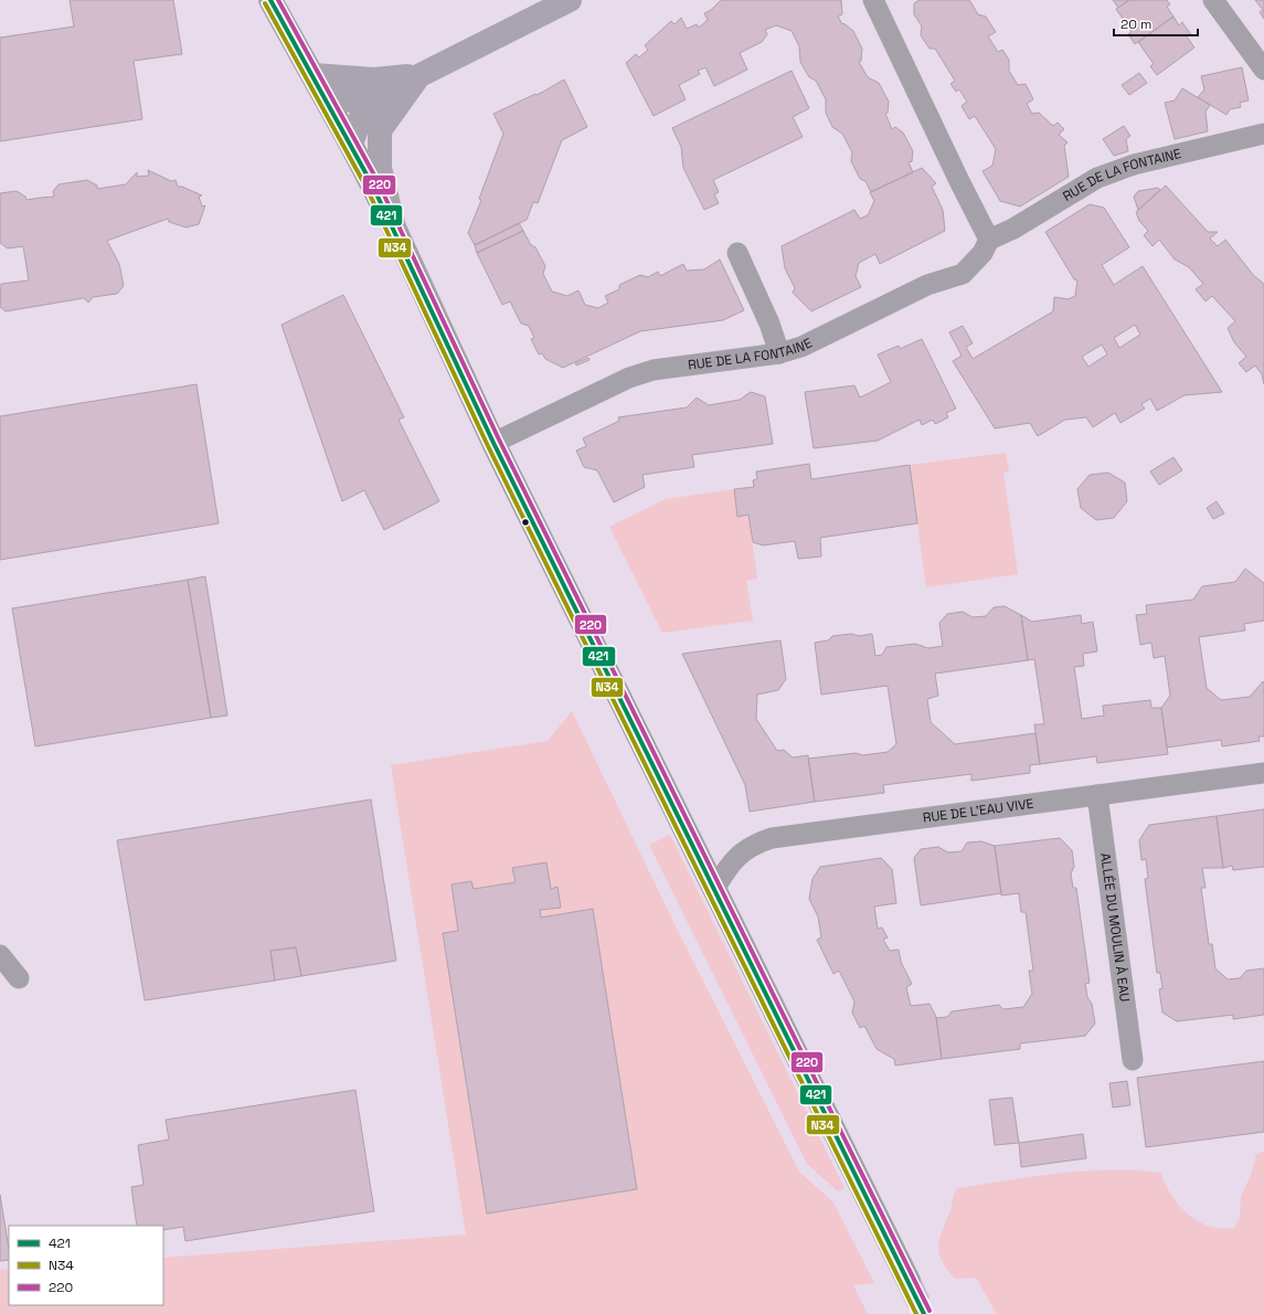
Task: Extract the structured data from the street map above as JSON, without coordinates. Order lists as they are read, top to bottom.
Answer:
{
  "streets": {
    "street": ["RUE DE LA FONTAINE", "RUE DE L'EAU VIVE", "ALLÉE DU MOULIN À EAU"]
  },
  "crossings": [
    ["RUE DE L'EAU VIVE", "ALLÉE DU MOULIN À EAU"]
  ],
  "lines": ["transit line 421", "transit line 220", "transit line N34"],
  "legend": ["421", "N34", "220"],
  "scale_bar": "20 m"
}
